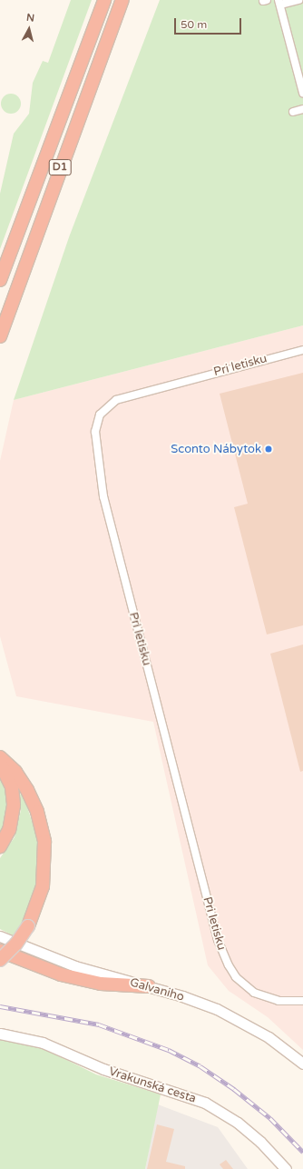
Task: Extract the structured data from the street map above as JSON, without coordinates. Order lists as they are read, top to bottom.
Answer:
{
  "streets": {
    "highway": ["D1"],
    "main road": ["Galvaniho", "Vrakunská cesta"],
    "street": ["Pri letisku"]
  },
  "places": ["Sconto Nábytok"],
  "scale_bar": "50 m",
  "north": "top"
}
